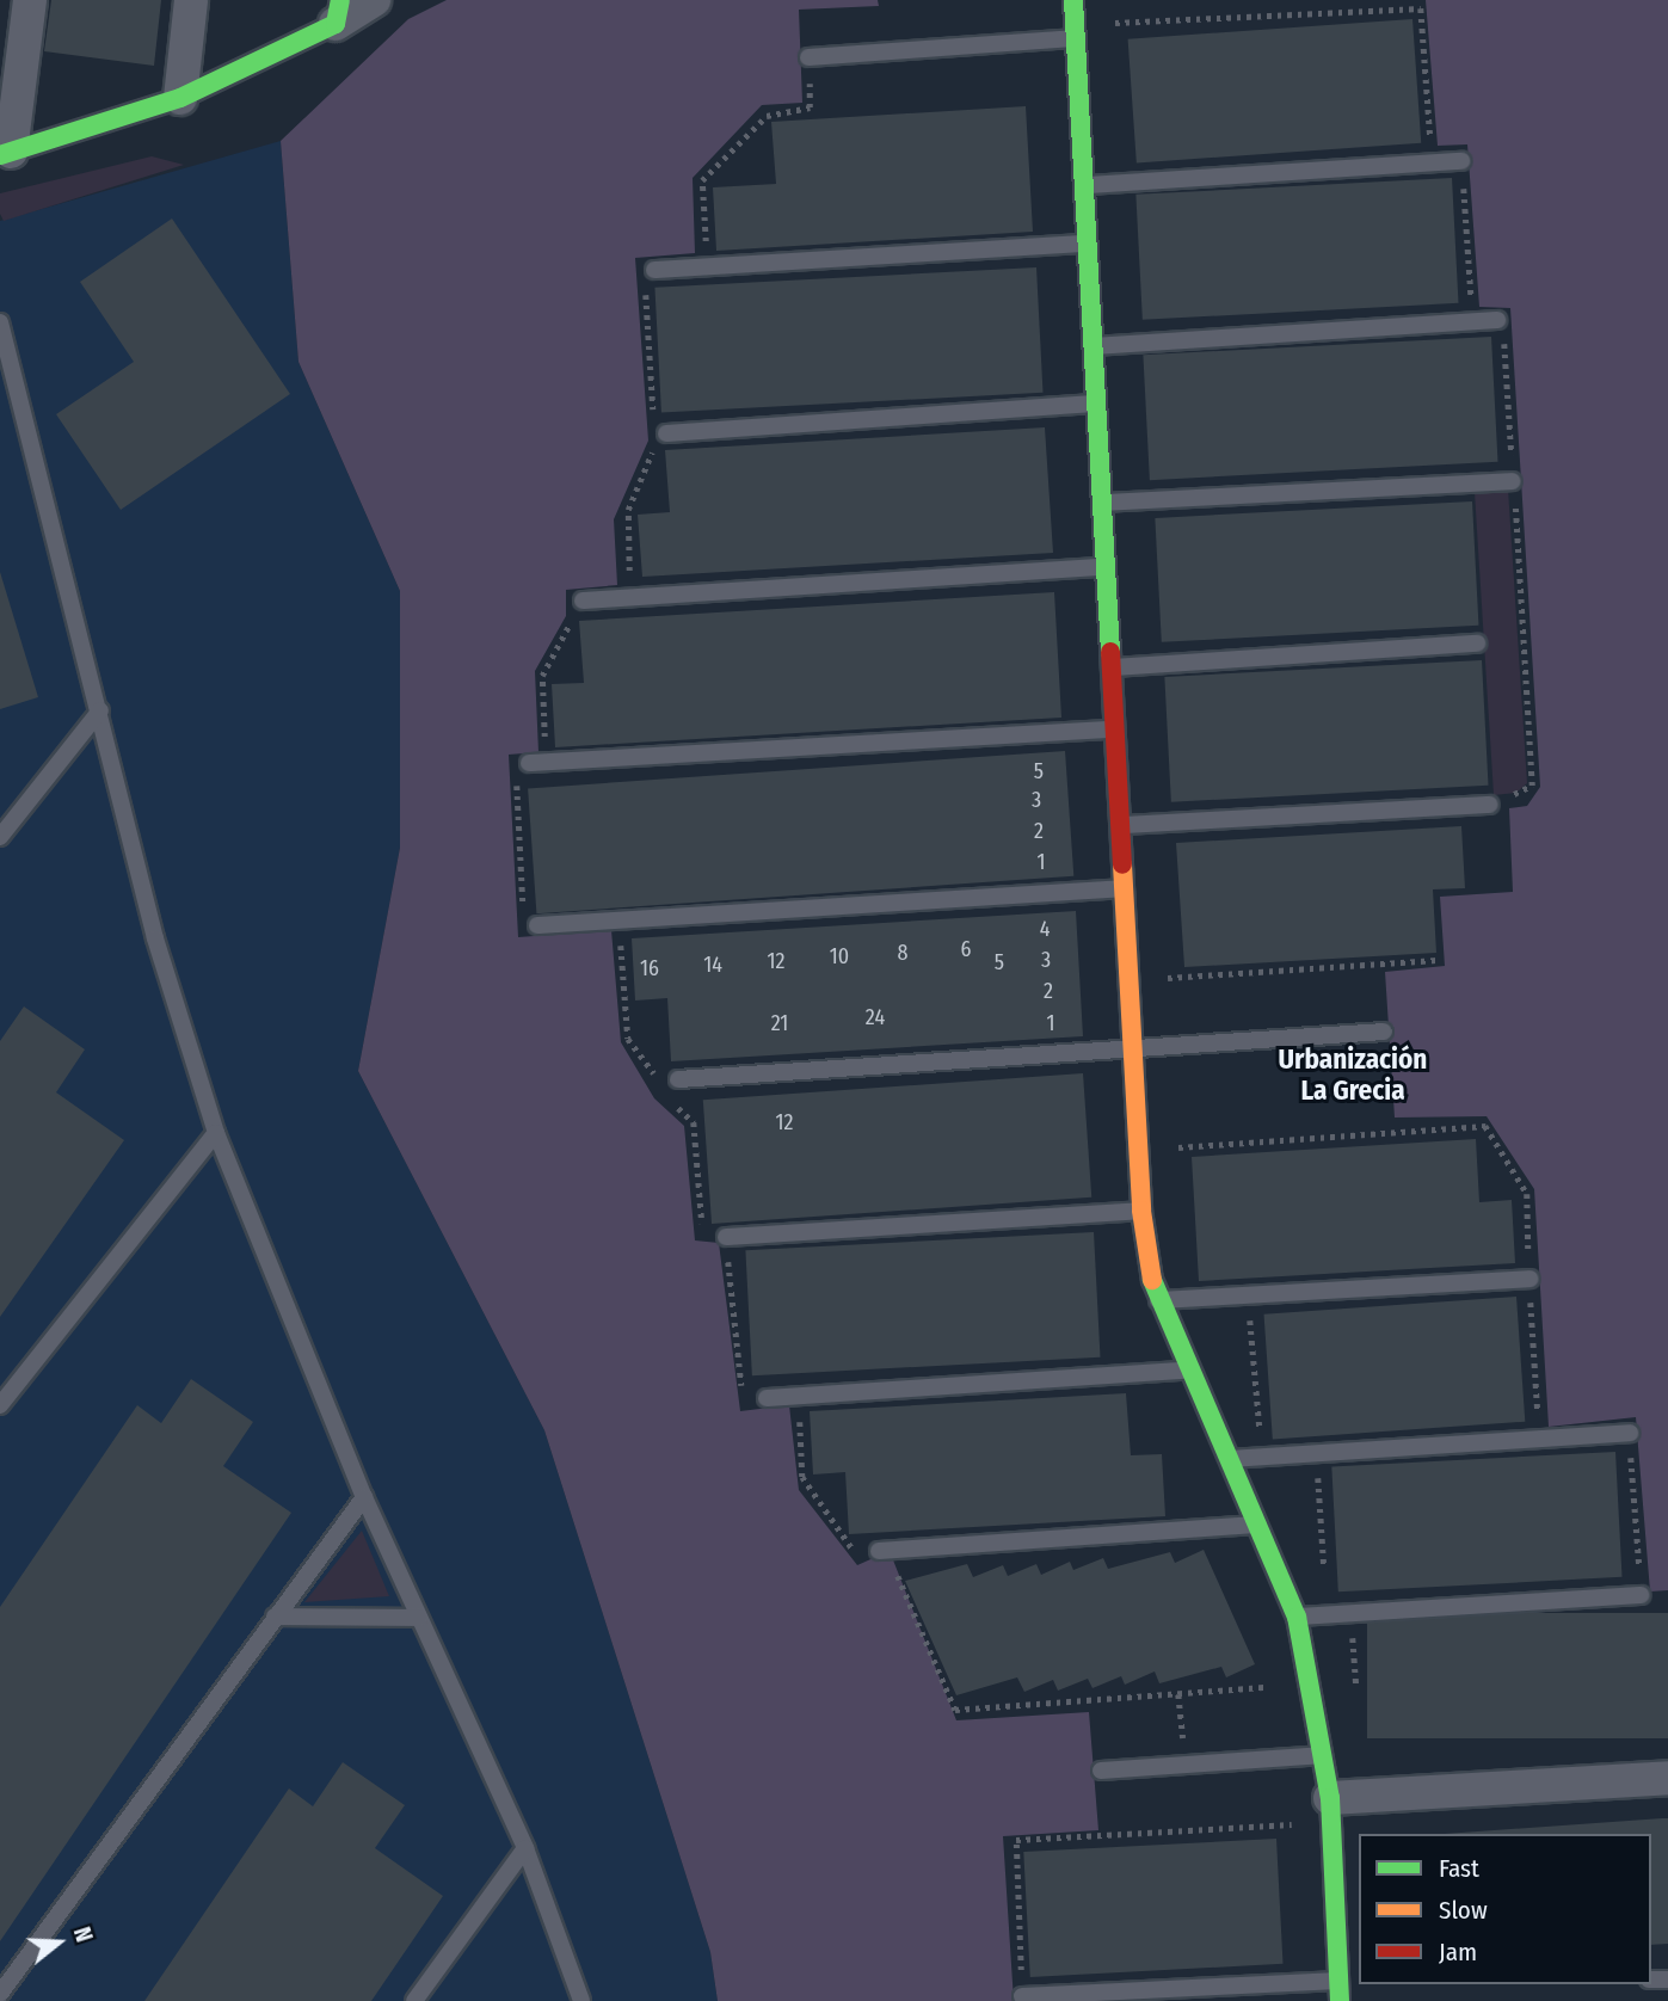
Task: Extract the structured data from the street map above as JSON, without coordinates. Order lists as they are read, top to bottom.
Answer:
{
  "districts": ["Urbanización La Grecia"],
  "house_numbers": [
    "5",
    "3",
    "2",
    "1",
    "4",
    "6",
    "8",
    "10",
    "3",
    "12",
    "5",
    "14",
    "16",
    "2",
    "24",
    "21",
    "1",
    "12"
  ],
  "legend": ["Fast", "Slow", "Jam"],
  "north": "right"
}
